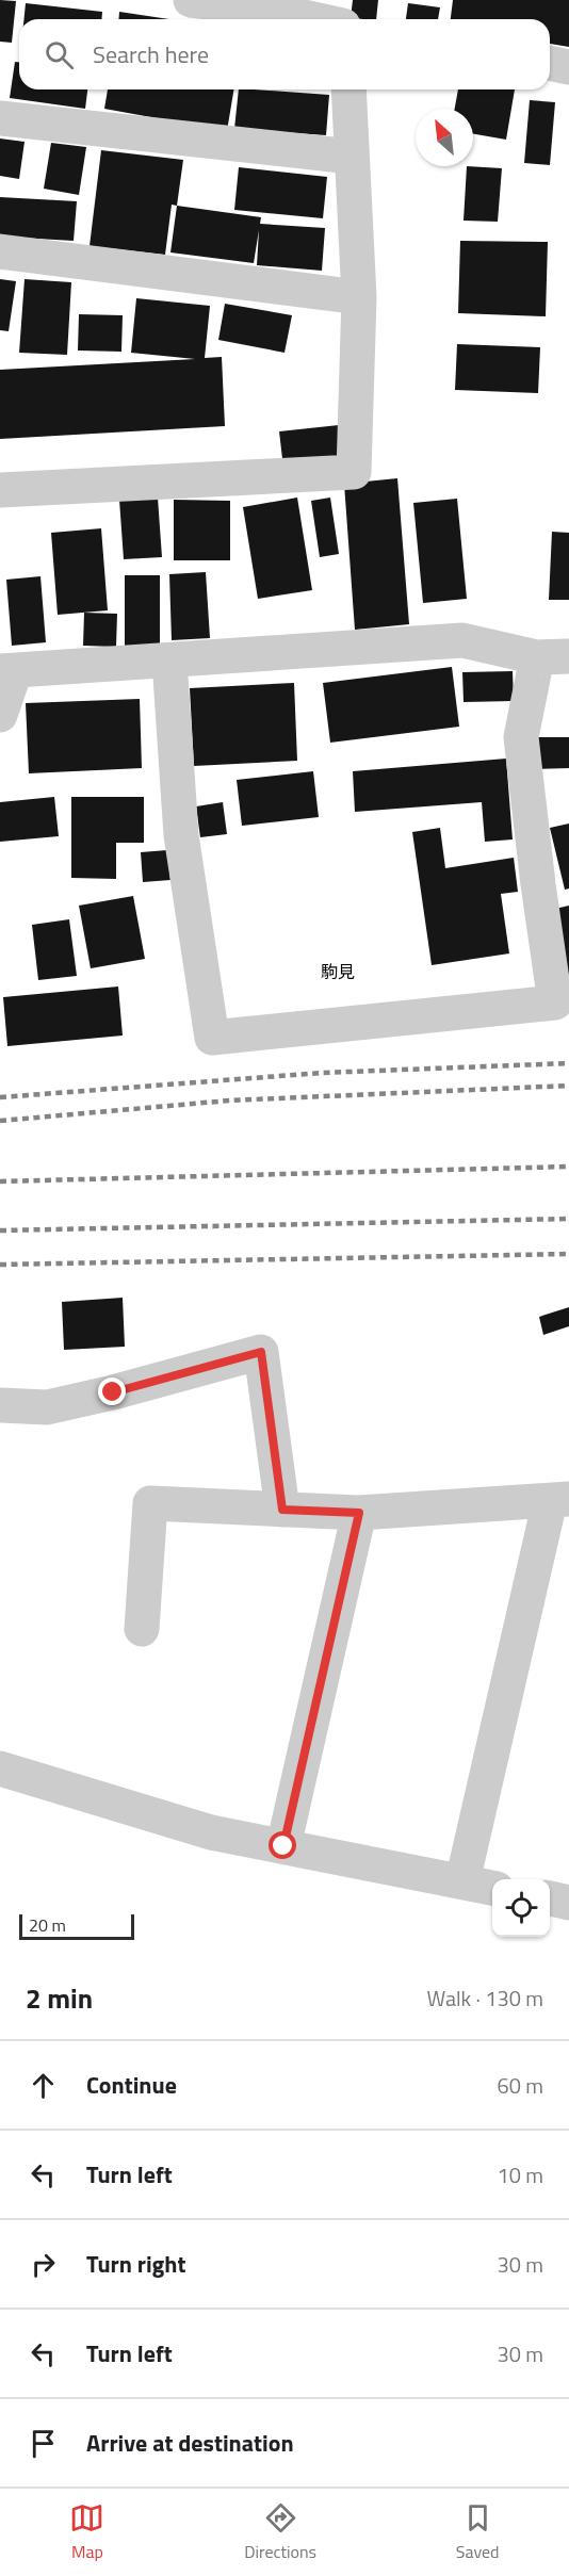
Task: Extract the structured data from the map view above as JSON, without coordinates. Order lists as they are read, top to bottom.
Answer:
{
  "districts": ["駒見"],
  "scale_bar": "20 m",
  "north": "top left",
  "page": {
    "search": "Search here",
    "scale": "20 m",
    "heading": ["2 min", "Walk · 130 m"],
    "list": [
      ["Continue", "60 m"],
      ["Turn left", "10 m"],
      ["Turn right", "30 m"],
      ["Turn left", "30 m"],
      "Arrive at destination"
    ],
    "nav": ["Map", "Directions", "Saved"]
  }
}
